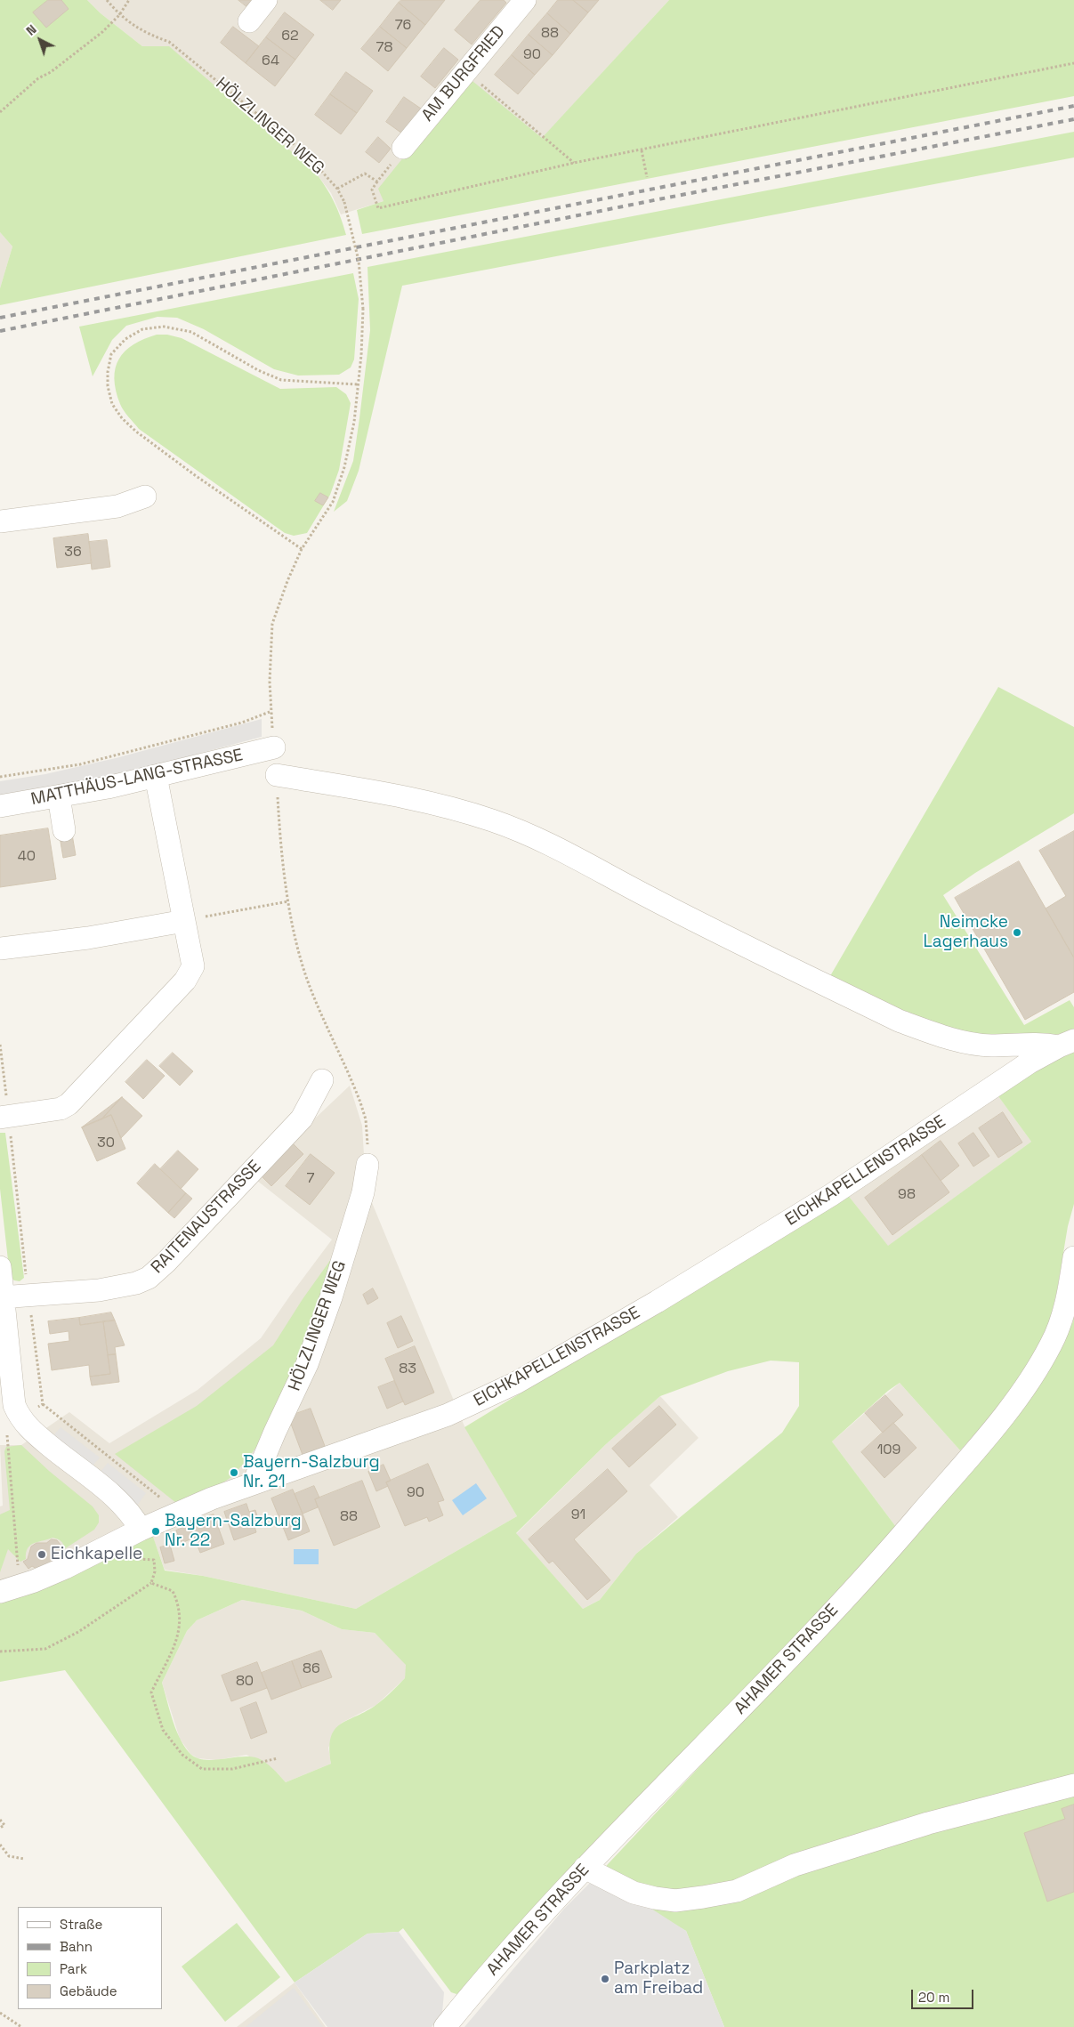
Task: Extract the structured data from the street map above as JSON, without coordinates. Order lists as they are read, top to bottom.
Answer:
{
  "streets": {
    "street": [
      "AM BURGFRIED",
      "HÖLZLINGER WEG",
      "MATTHÄUS-LANG-STRASSE",
      "EICHKAPELLENSTRASSE",
      "RAITENAUSTRASSE",
      "AHAMER STRASSE"
    ]
  },
  "crossings": [
    ["HÖLZLINGER WEG", "EICHKAPELLENSTRASSE"]
  ],
  "places": [
    "Neimcke Lagerhaus",
    "Bayern-Salzburg Nr. 21",
    "Bayern-Salzburg Nr. 22",
    "Eichkapelle",
    "Parkplatz am Freibad"
  ],
  "house_numbers": [
    "76",
    "88",
    "62",
    "78",
    "90",
    "64",
    "36",
    "40",
    "30",
    "7",
    "98",
    "83",
    "109",
    "90",
    "91",
    "88",
    "86",
    "80"
  ],
  "legend": [
    "Straße",
    "Bahn",
    "Park",
    "Gebäude"
  ],
  "scale_bar": "20 m",
  "north": "top left"
}
